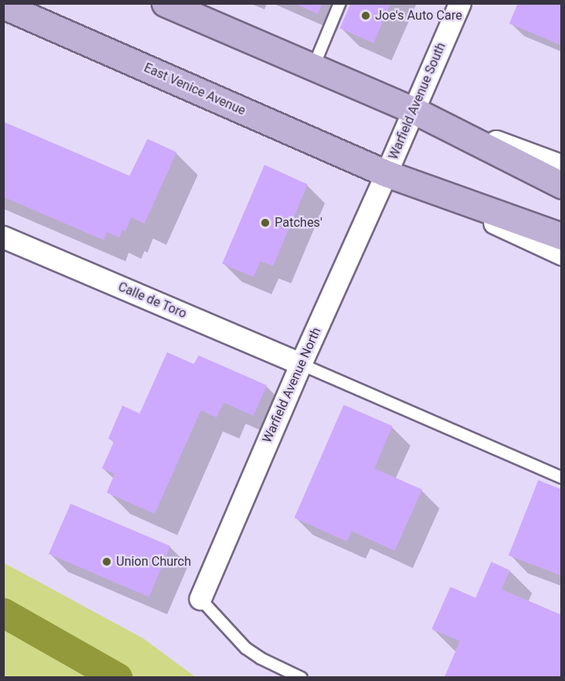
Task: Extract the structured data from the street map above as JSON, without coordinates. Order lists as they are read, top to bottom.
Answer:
{
  "streets": {
    "main road": ["East Venice Avenue"],
    "street": ["Warfield Avenue South", "Calle de Toro", "Warfield Avenue North"]
  },
  "crossings": [
    ["East Venice Avenue", "Warfield Avenue South"],
    ["East Venice Avenue", "Warfield Avenue North"],
    ["Warfield Avenue South", "Warfield Avenue North"],
    ["Calle de Toro", "Warfield Avenue North"]
  ],
  "places": ["Joe's Auto Care", "Patches'", "Union Church"]
}
